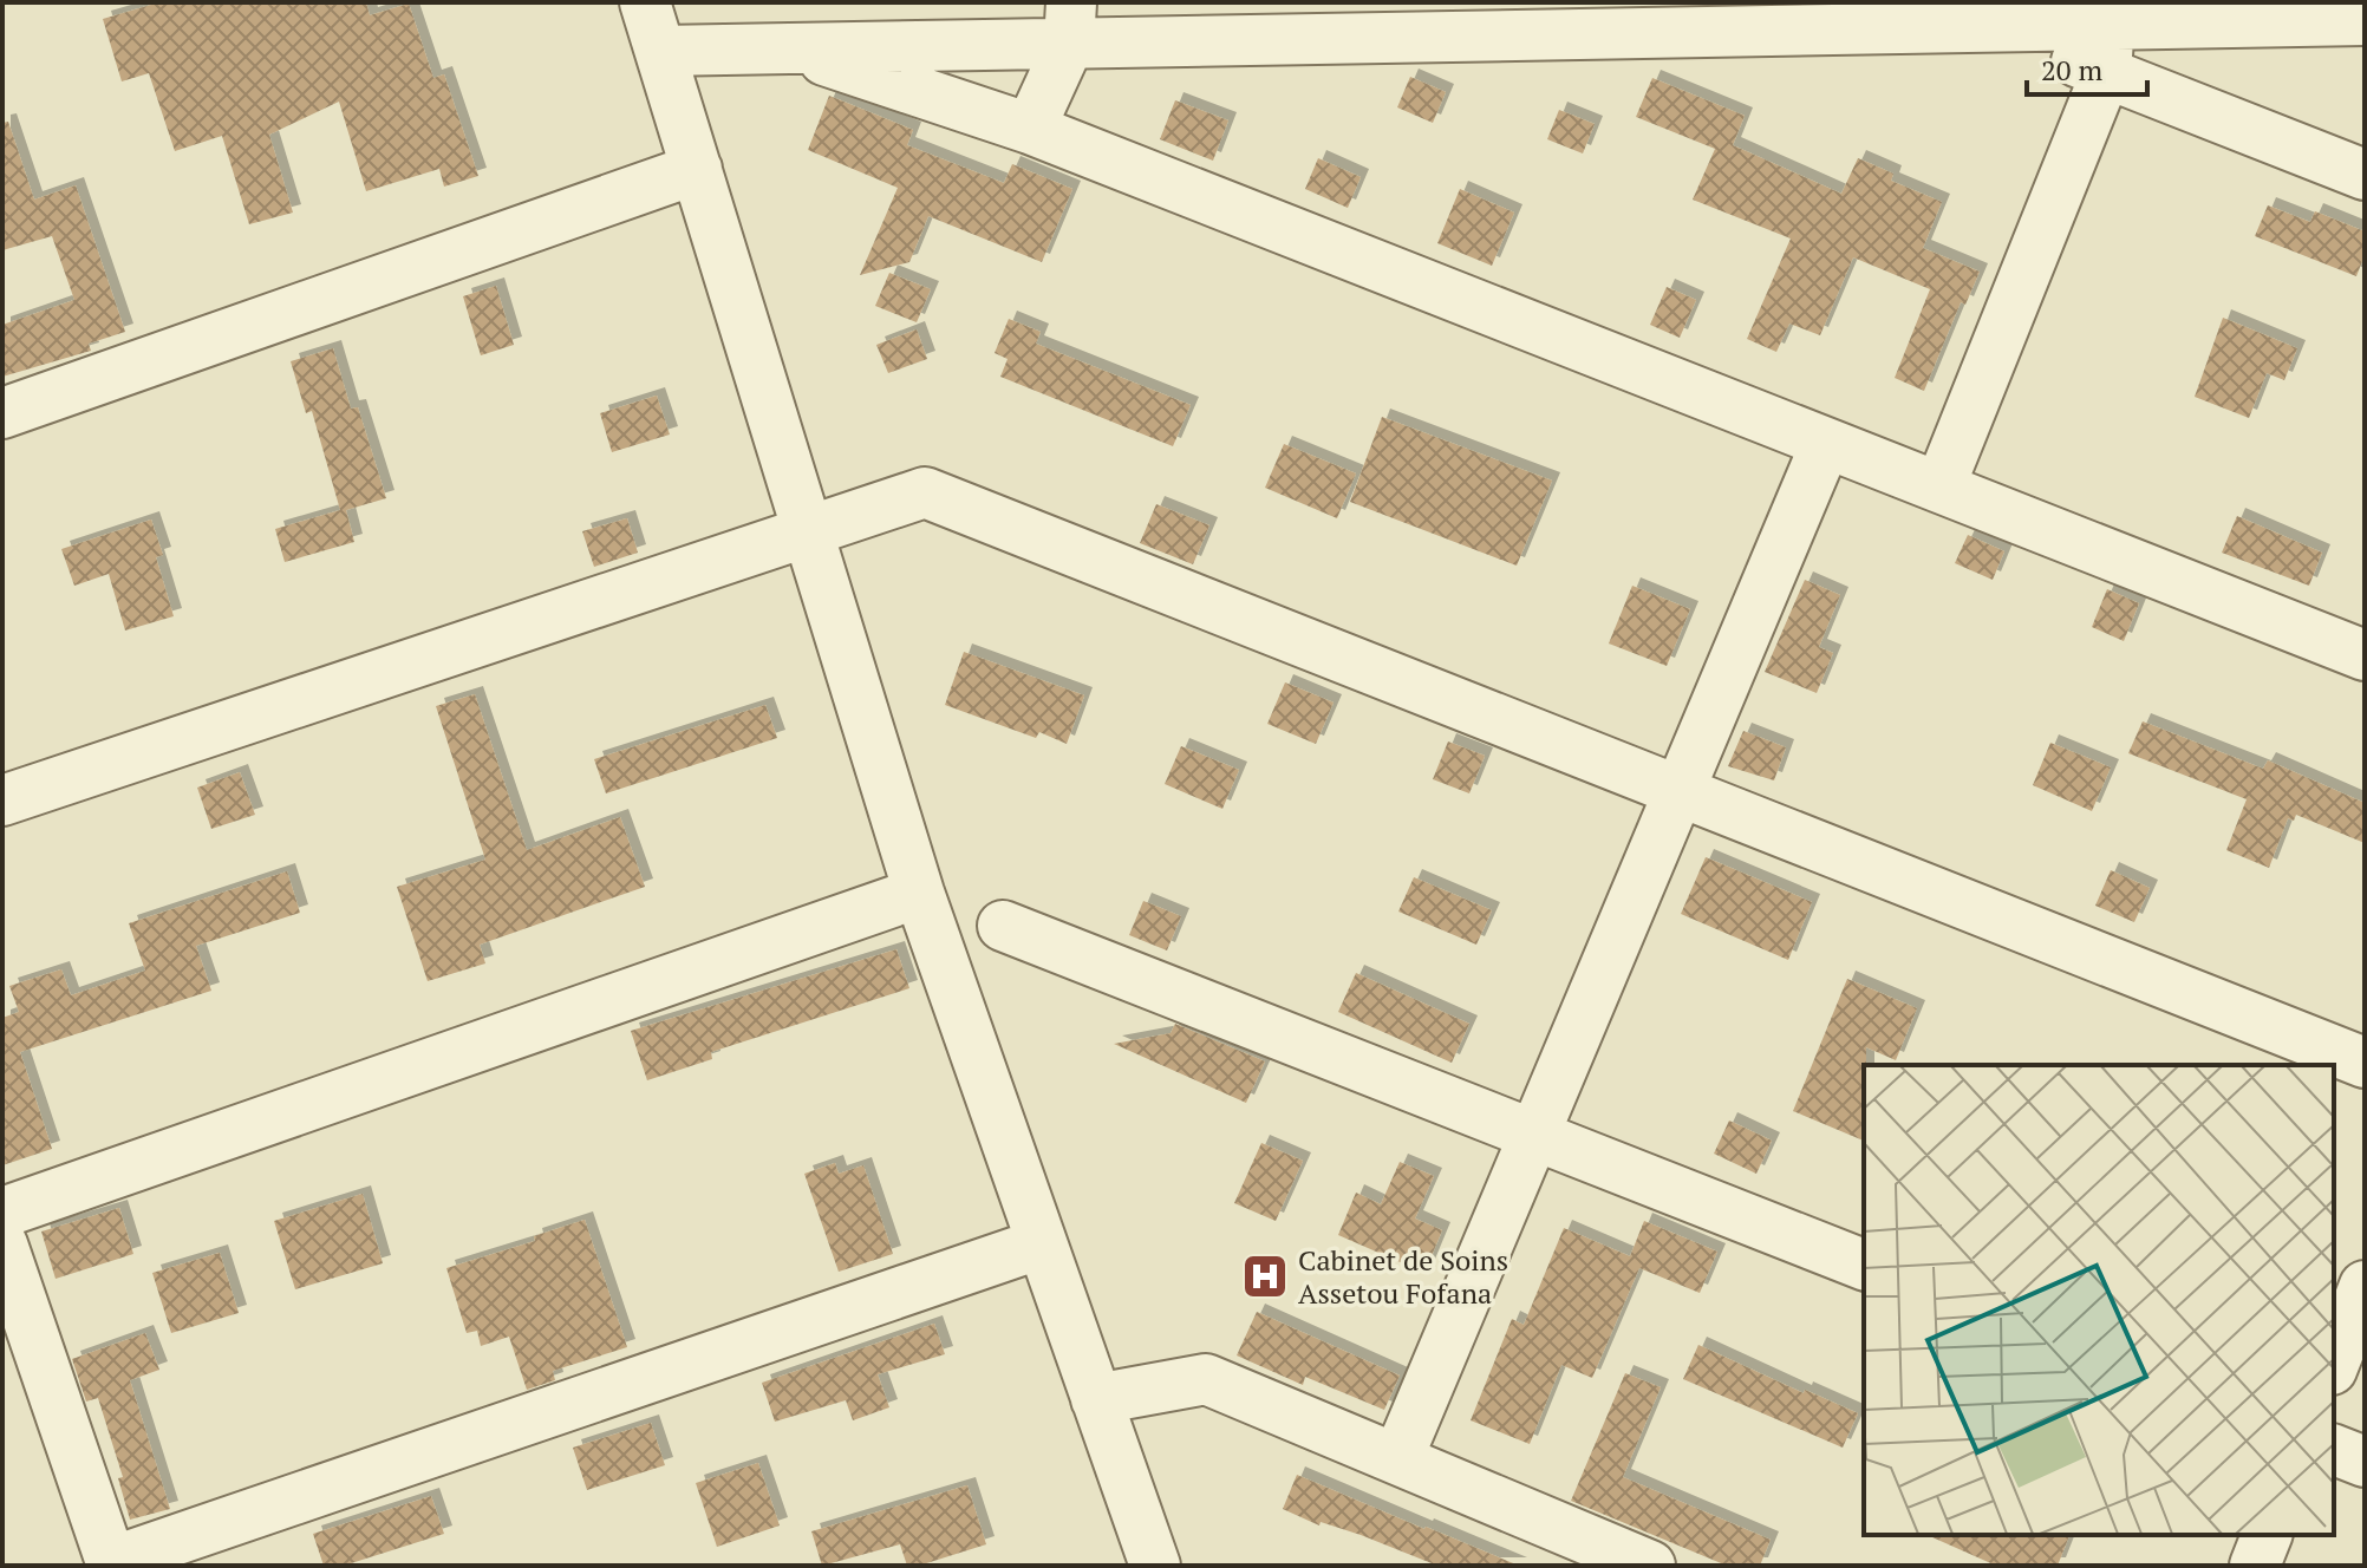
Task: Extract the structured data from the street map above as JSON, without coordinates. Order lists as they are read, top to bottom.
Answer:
{
  "places": {
    "hospital": ["Cabinet de Soins Assetou Fofana"]
  },
  "scale_bar": "20 m"
}
